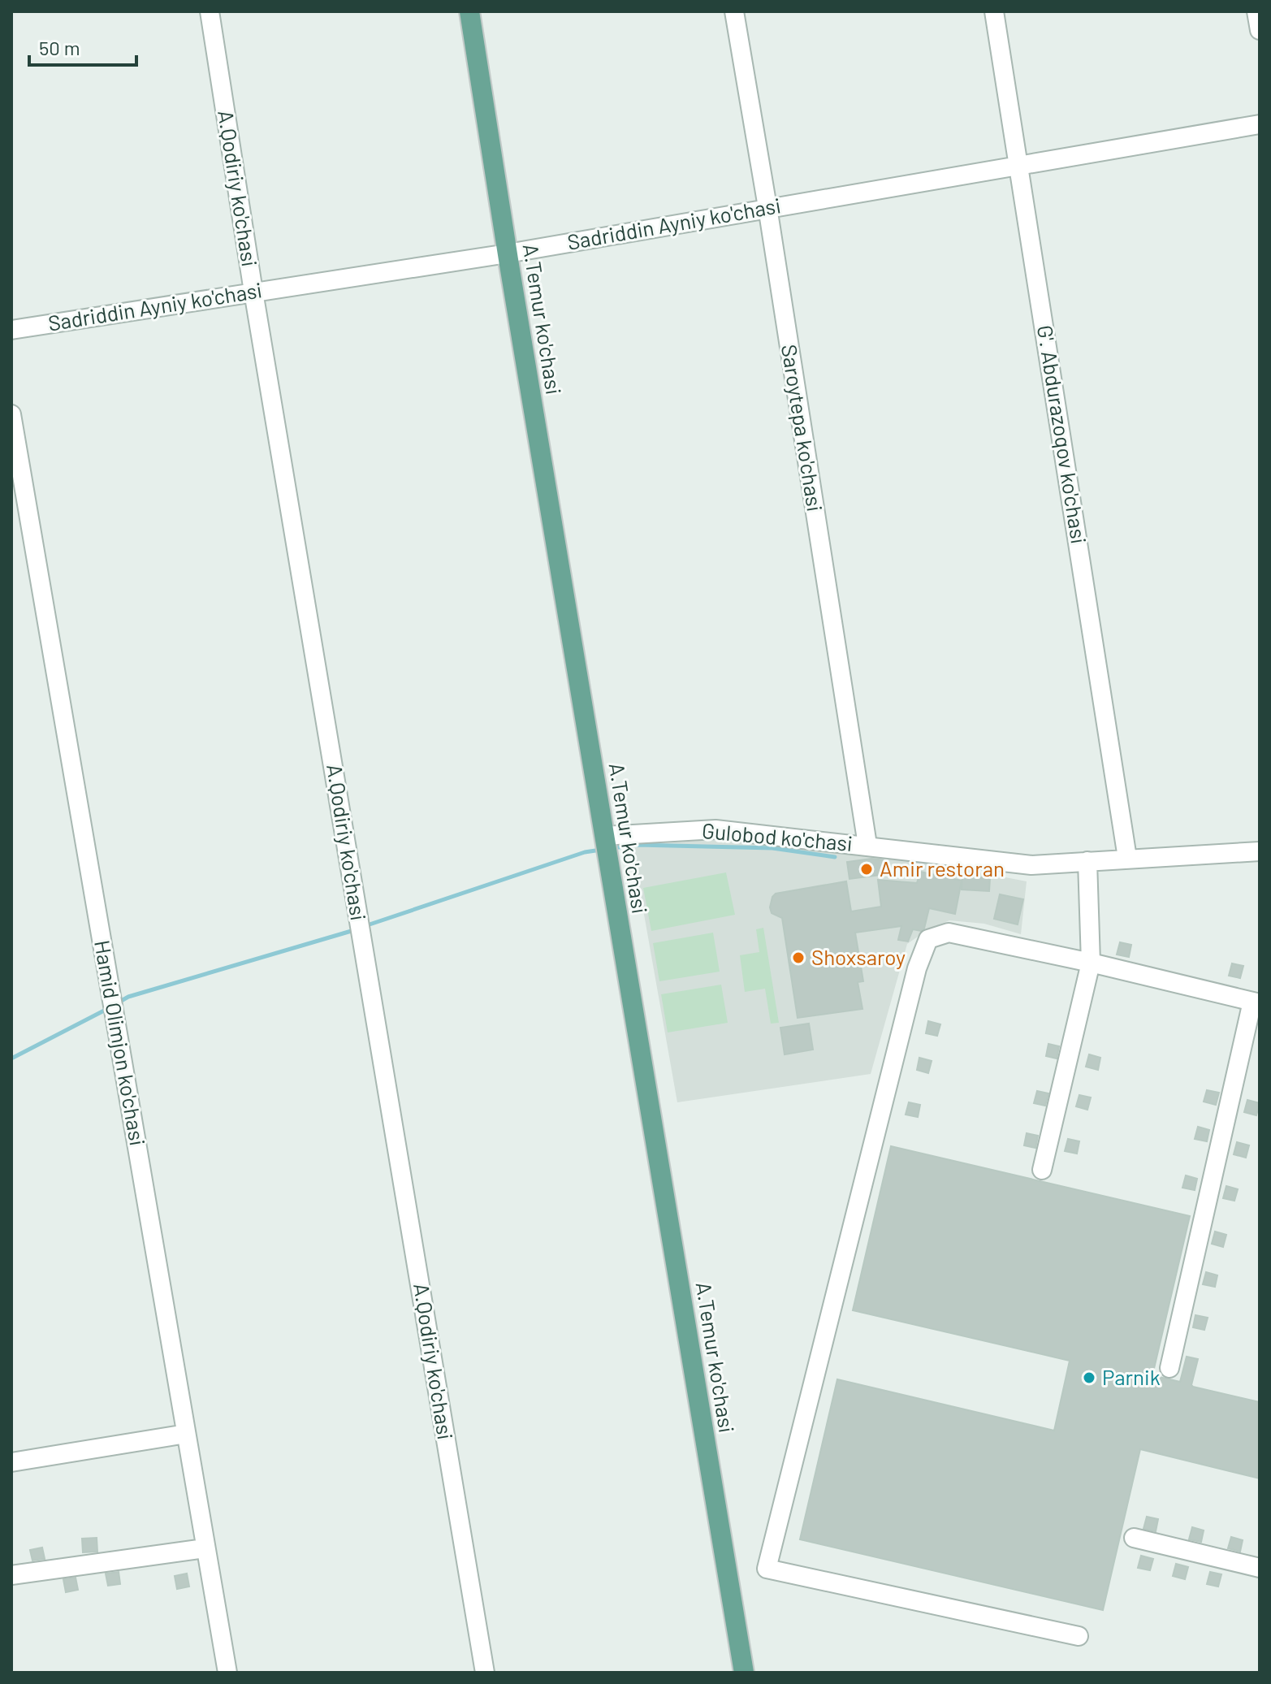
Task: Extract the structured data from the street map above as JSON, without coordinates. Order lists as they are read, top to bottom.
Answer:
{
  "streets": {
    "main road": ["A.Temur ko'chasi"],
    "street": [
      "A.Qodiriy ko'chasi",
      "Sadriddin Ayniy ko'chasi",
      "Saroytepa ko'chasi",
      "G'. Abdurazoqov ko'chasi",
      "Gulobod ko'chasi",
      "Hamid Olimjon ko'chasi"
    ]
  },
  "crossings": [
    ["A.Qodiriy ko'chasi", "Sadriddin Ayniy ko'chasi"],
    ["Sadriddin Ayniy ko'chasi", "A.Temur ko'chasi"],
    ["Sadriddin Ayniy ko'chasi", "Saroytepa ko'chasi"],
    ["Sadriddin Ayniy ko'chasi", "G'. Abdurazoqov ko'chasi"],
    ["A.Temur ko'chasi", "Gulobod ko'chasi"],
    ["Saroytepa ko'chasi", "Gulobod ko'chasi"],
    ["G'. Abdurazoqov ko'chasi", "Gulobod ko'chasi"]
  ],
  "places": ["Amir restoran", "Shoxsaroy", "Parnik"],
  "scale_bar": "50 m"
}
